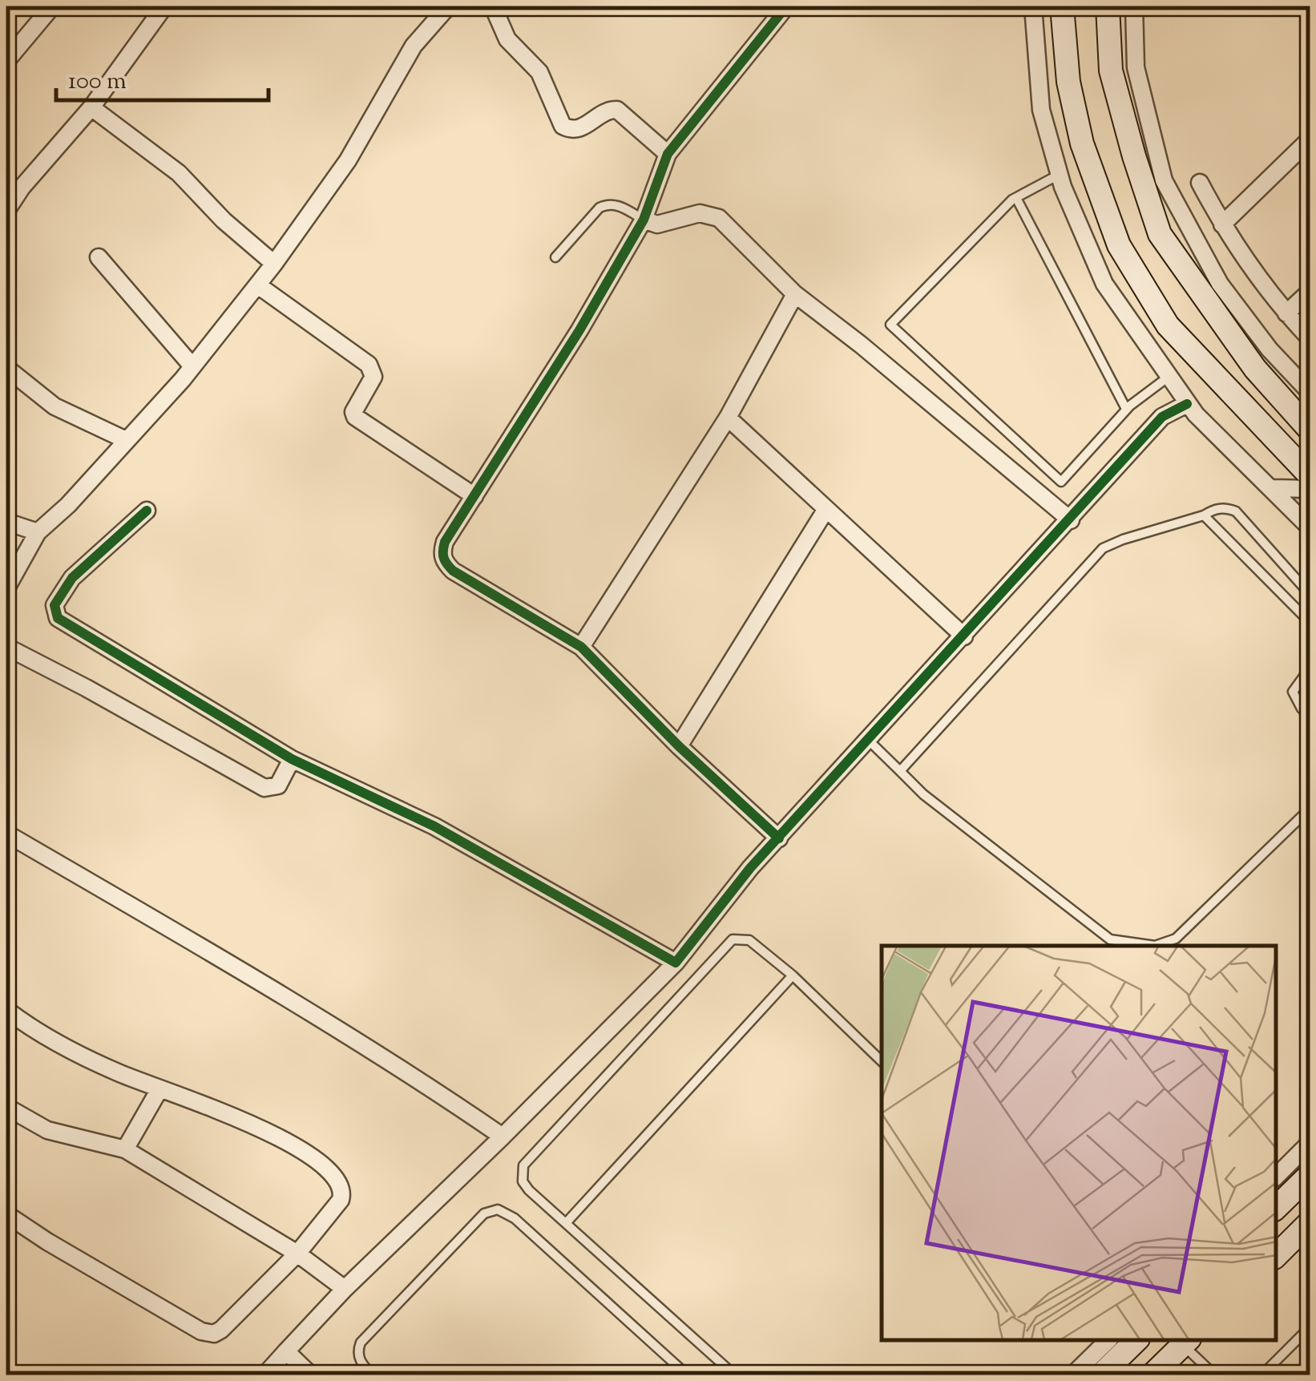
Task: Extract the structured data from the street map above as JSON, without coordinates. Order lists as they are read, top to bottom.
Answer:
{
  "scale_bar": "100 m"
}
